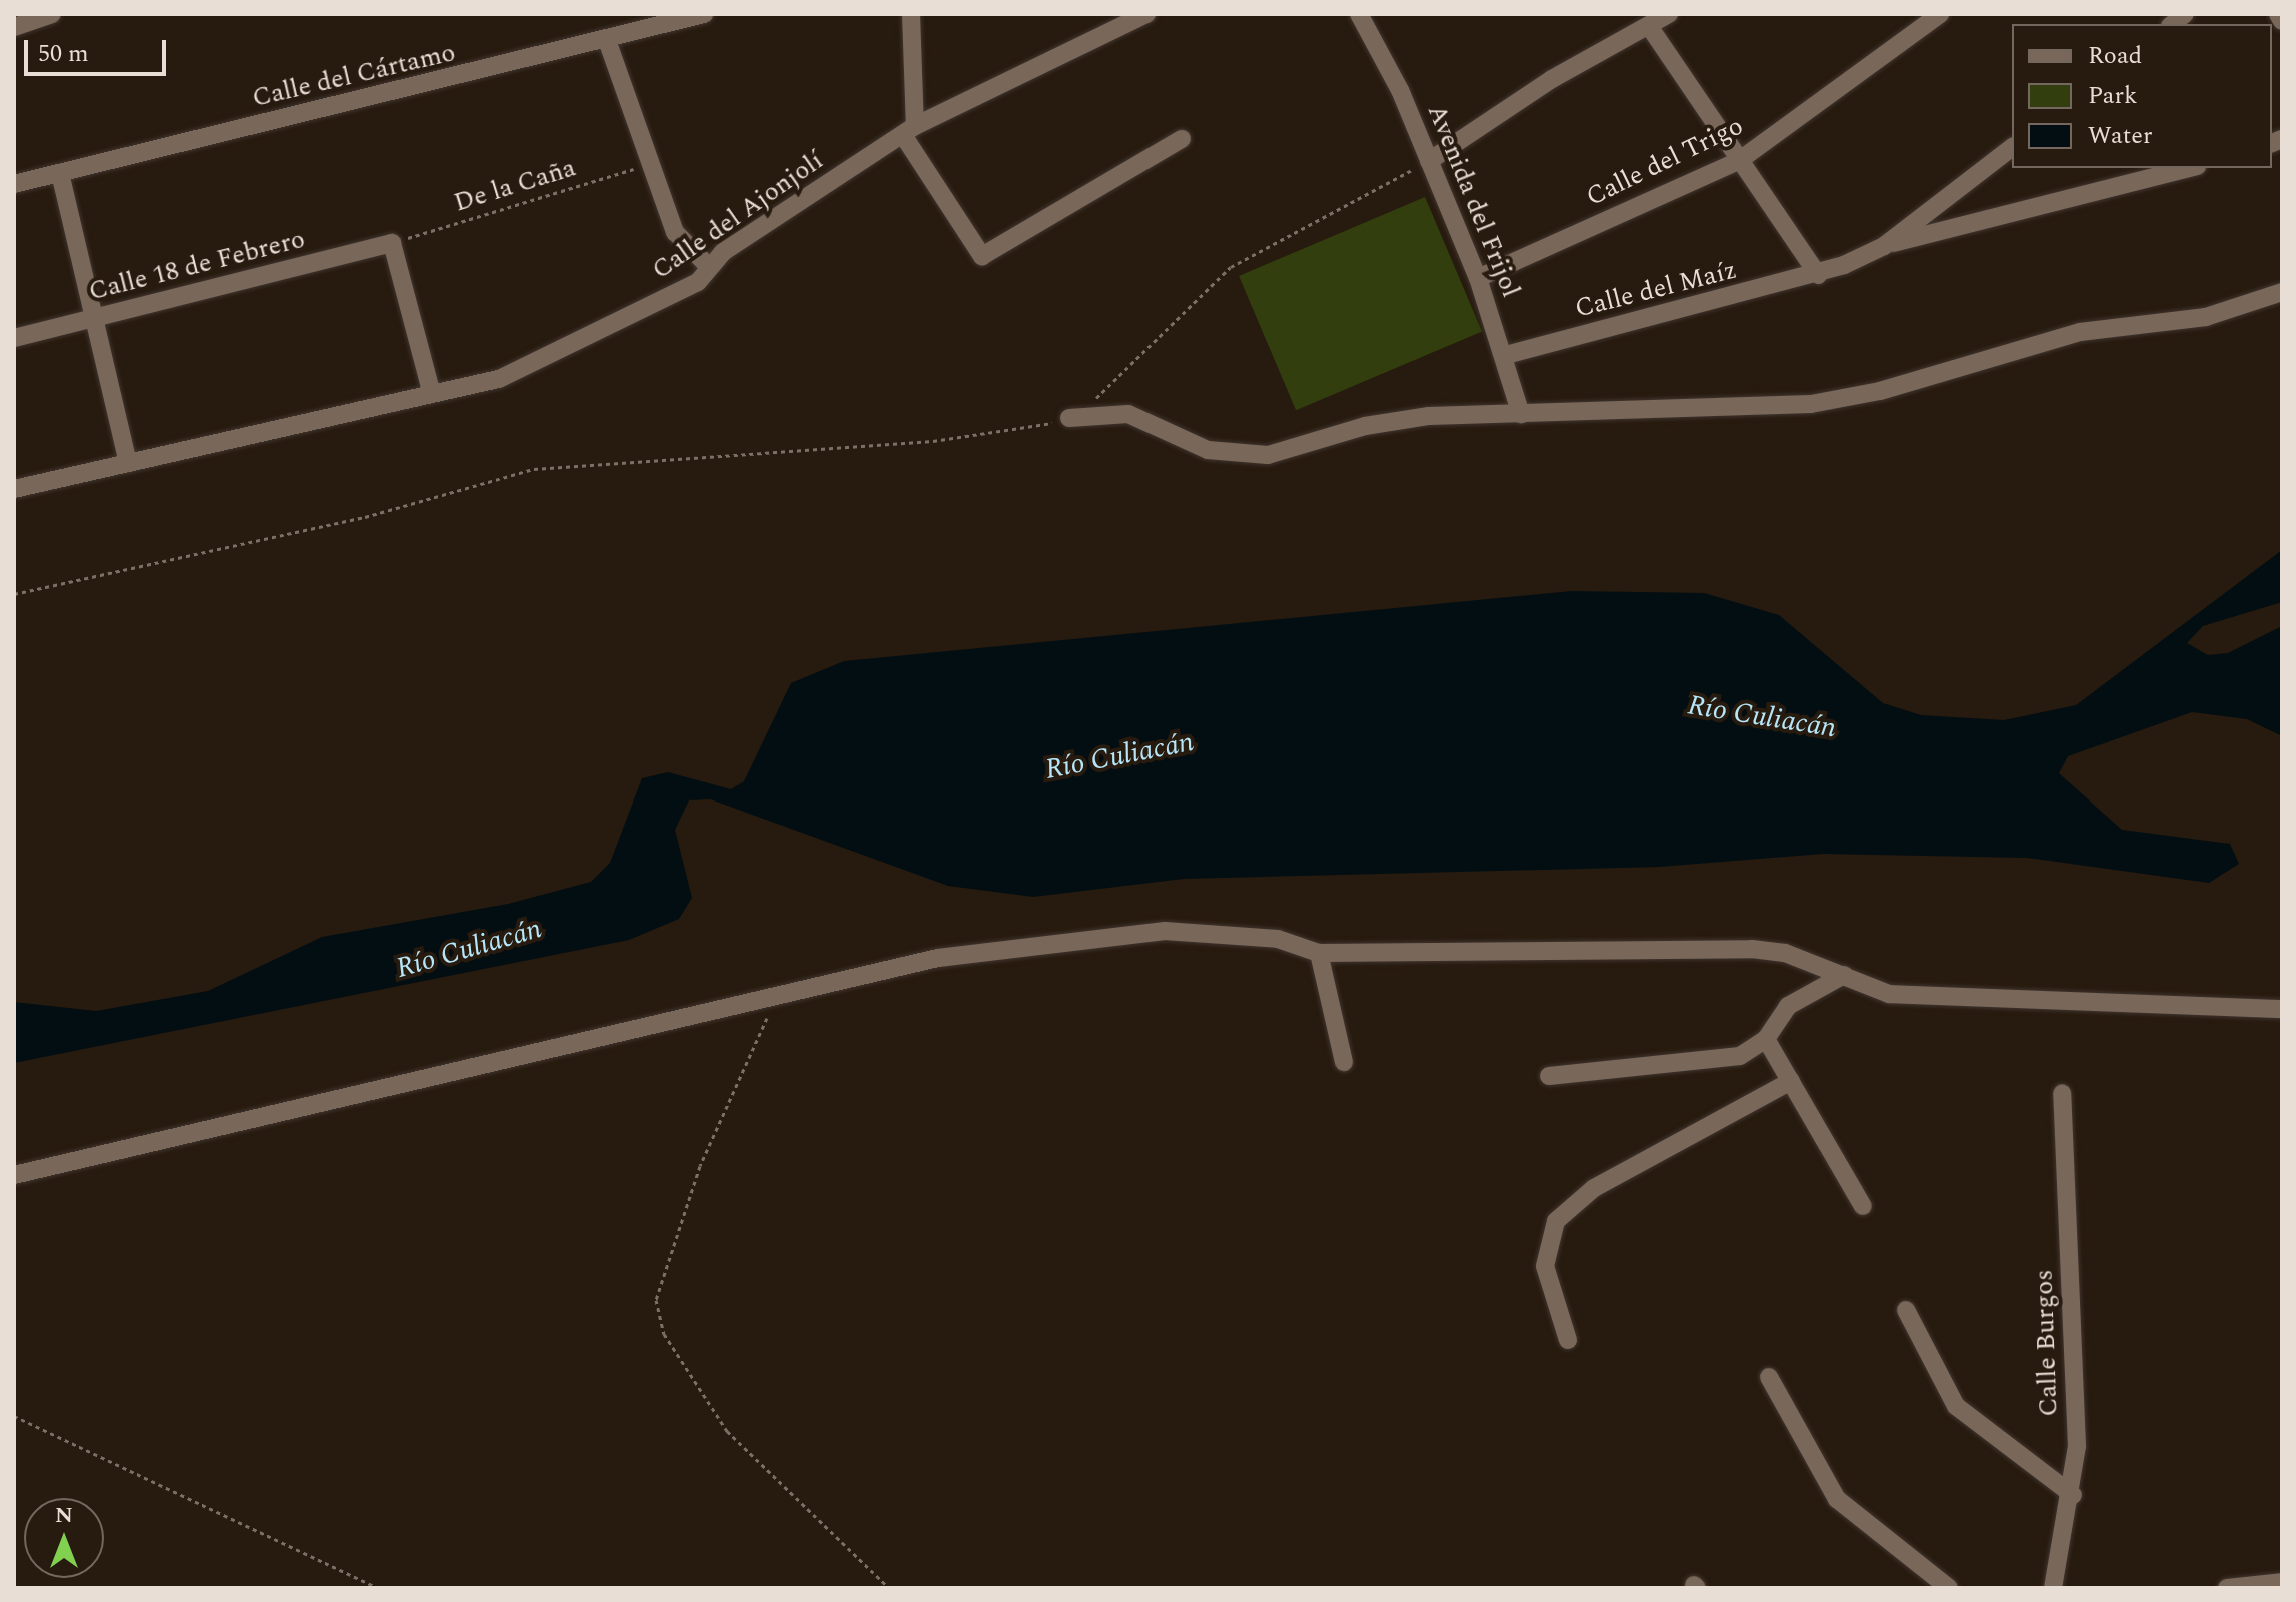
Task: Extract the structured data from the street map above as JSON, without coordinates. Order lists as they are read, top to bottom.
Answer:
{
  "streets": {
    "street": [
      "Calle del Cártamo",
      "Calle del Trigo",
      "Avenida del Frijol",
      "Calle del Ajonjolí",
      "Calle 18 de Febrero",
      "Calle del Maíz",
      "Calle Burgos"
    ],
    "path": ["De la Caña"]
  },
  "crossings": [
    ["Calle del Trigo", "Avenida del Frijol"],
    ["De la Caña", "Calle 18 de Febrero"],
    ["Avenida del Frijol", "Calle del Maíz"]
  ],
  "water": ["Río Culiacán"],
  "legend": ["Road", "Park", "Water"],
  "scale_bar": "50 m",
  "north": "top"
}
